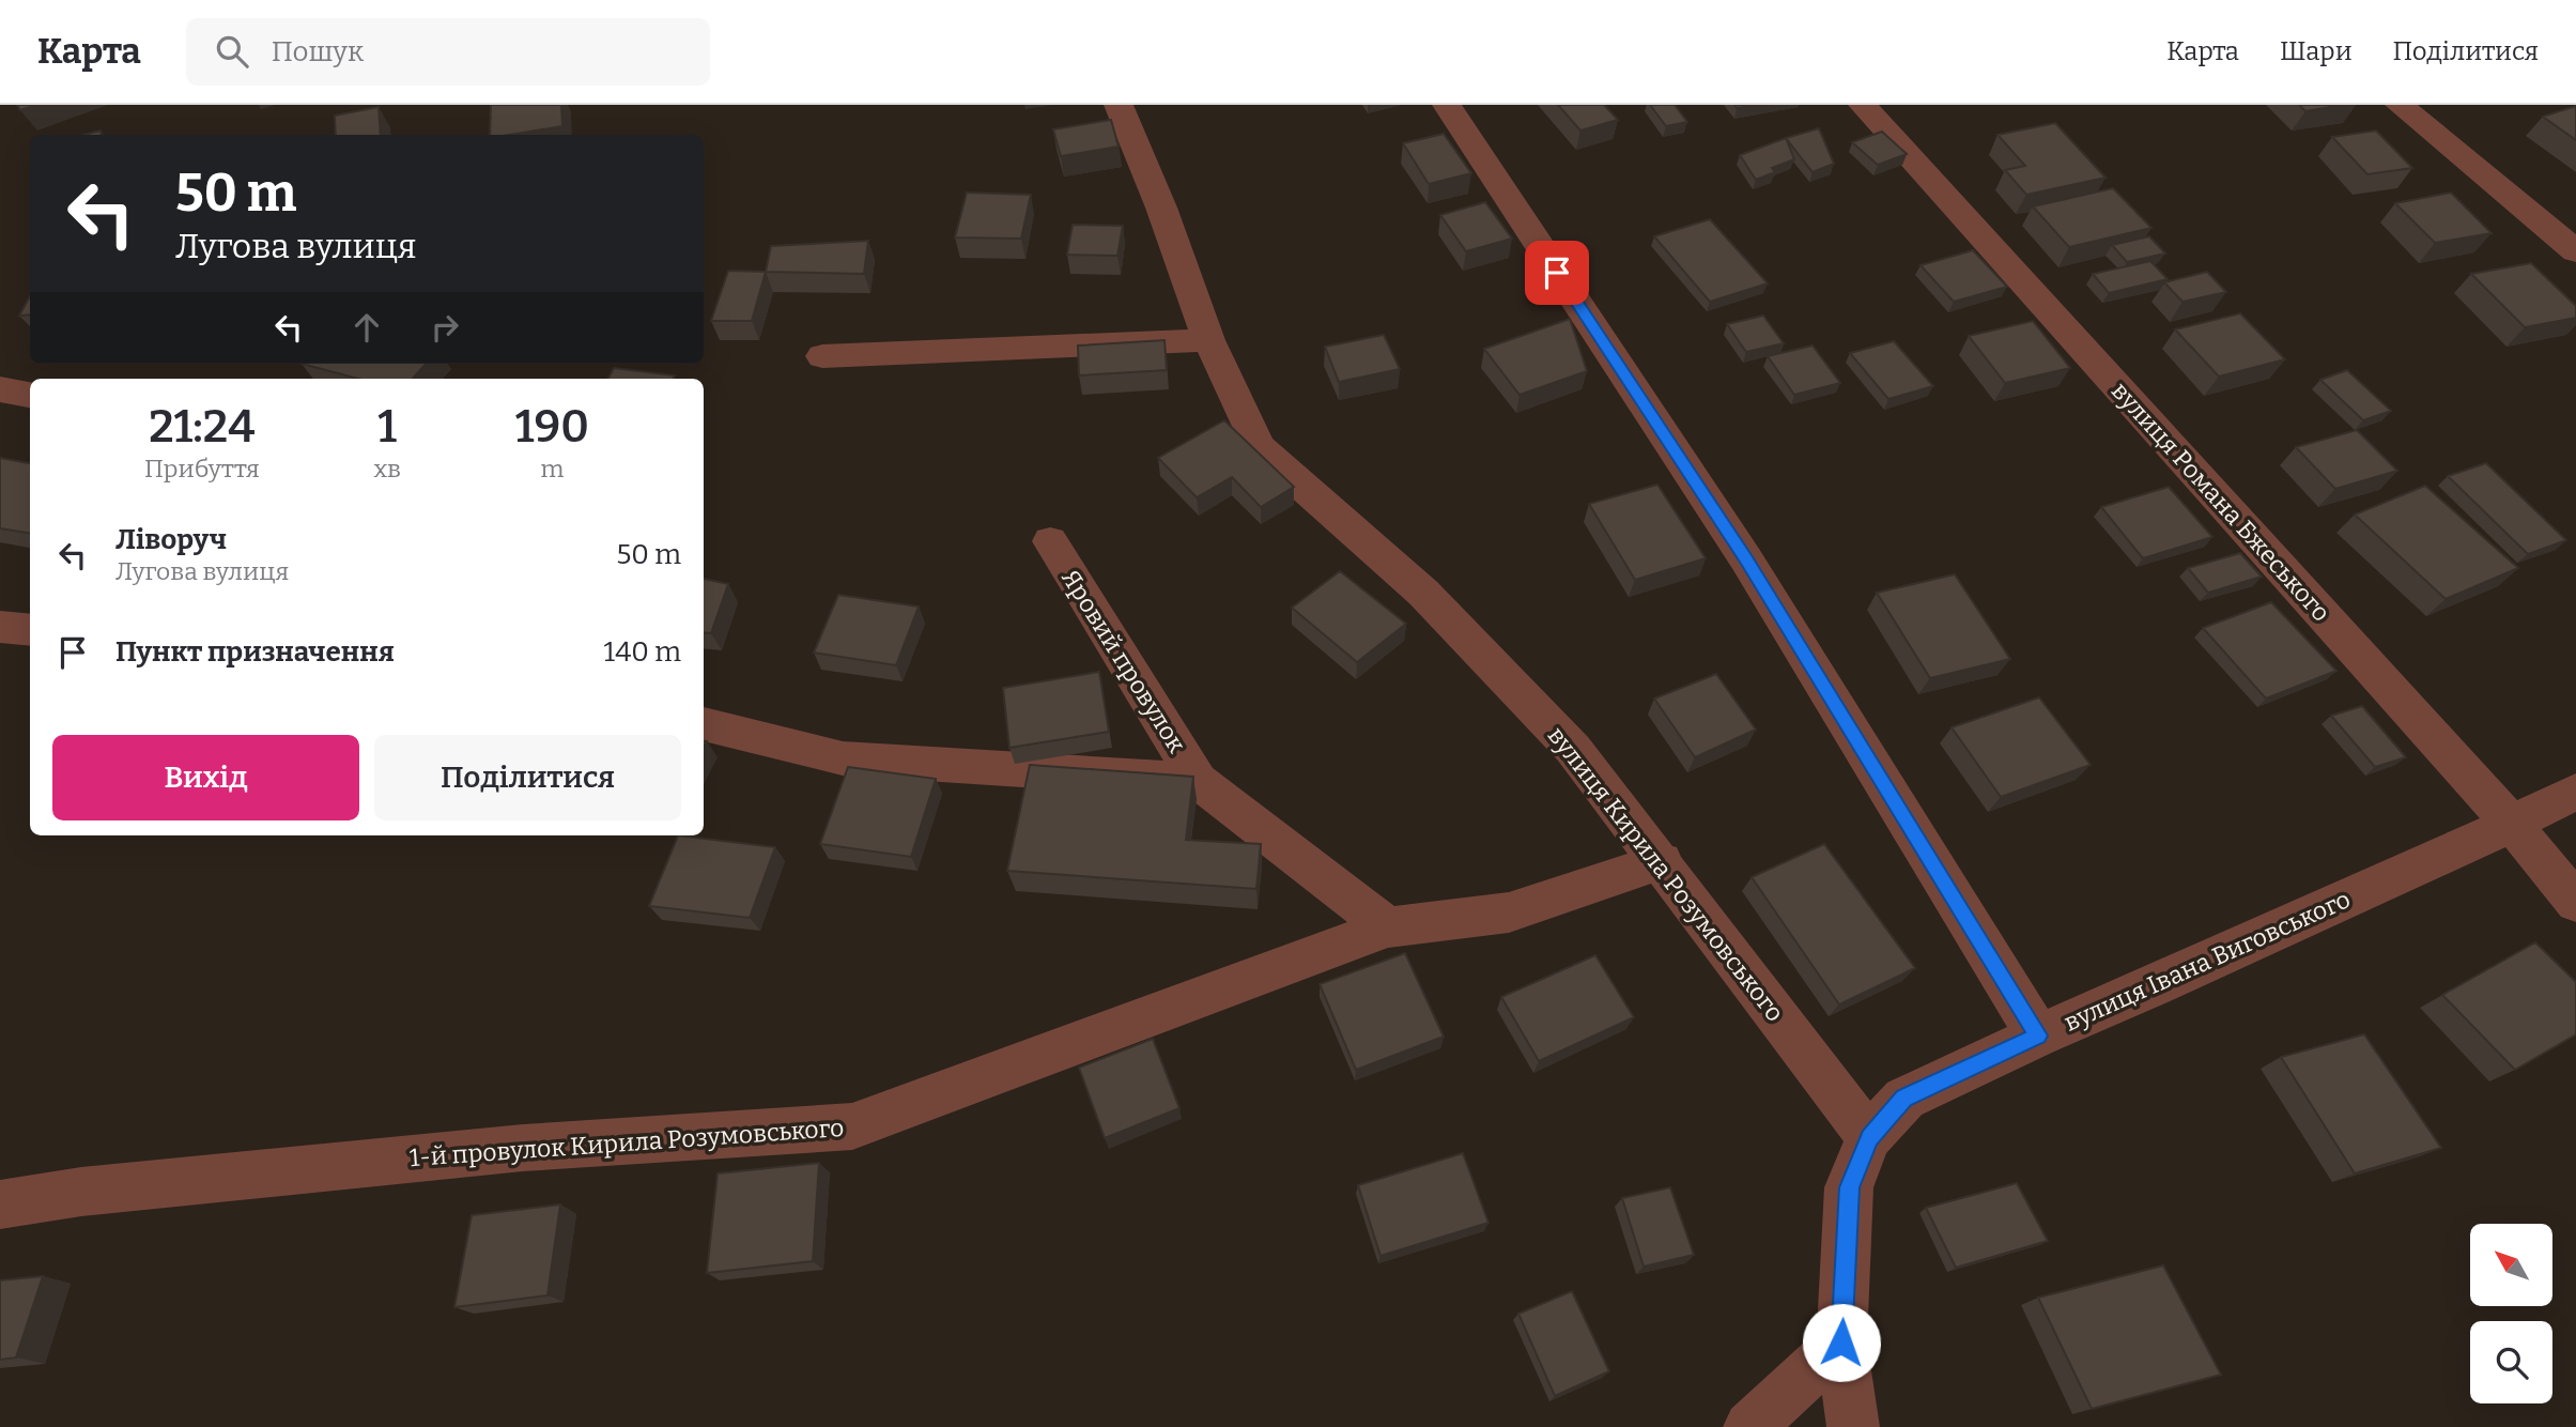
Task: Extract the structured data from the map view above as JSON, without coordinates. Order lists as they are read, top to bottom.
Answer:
{
  "streets": {
    "street": [
      "вулиця Романа Бжеського",
      "Яровий провулок",
      "вулиця Кирила Розумовського",
      "вулиця Івана Виговського",
      "1-й провулок Кирила Розумовського"
    ]
  },
  "crossings": [
    ["вулиця Романа Бжеського", "вулиця Івана Виговського"],
    ["вулиця Кирила Розумовського", "вулиця Івана Виговського"],
    ["вулиця Кирила Розумовського", "1-й провулок Кирила Розумовського"]
  ],
  "north": "top left",
  "page": {
    "header": "Карта",
    "search": "Пошук",
    "nav": ["Карта", "Шари", "Поділитися"],
    "turn": ["50 m", "Лугова вулиця"],
    "eta": [
      "21:24",
      "Прибуття",
      "1",
      "хв",
      "190",
      "m"
    ],
    "list": [
      {
        "name": "Ліворуч",
        "note": "Лугова вулиця",
        "value": "50 m"
      },
      {
        "name": "Пункт призначення",
        "value": "140 m"
      }
    ],
    "buttons": ["Вихід", "Поділитися"]
  }
}
